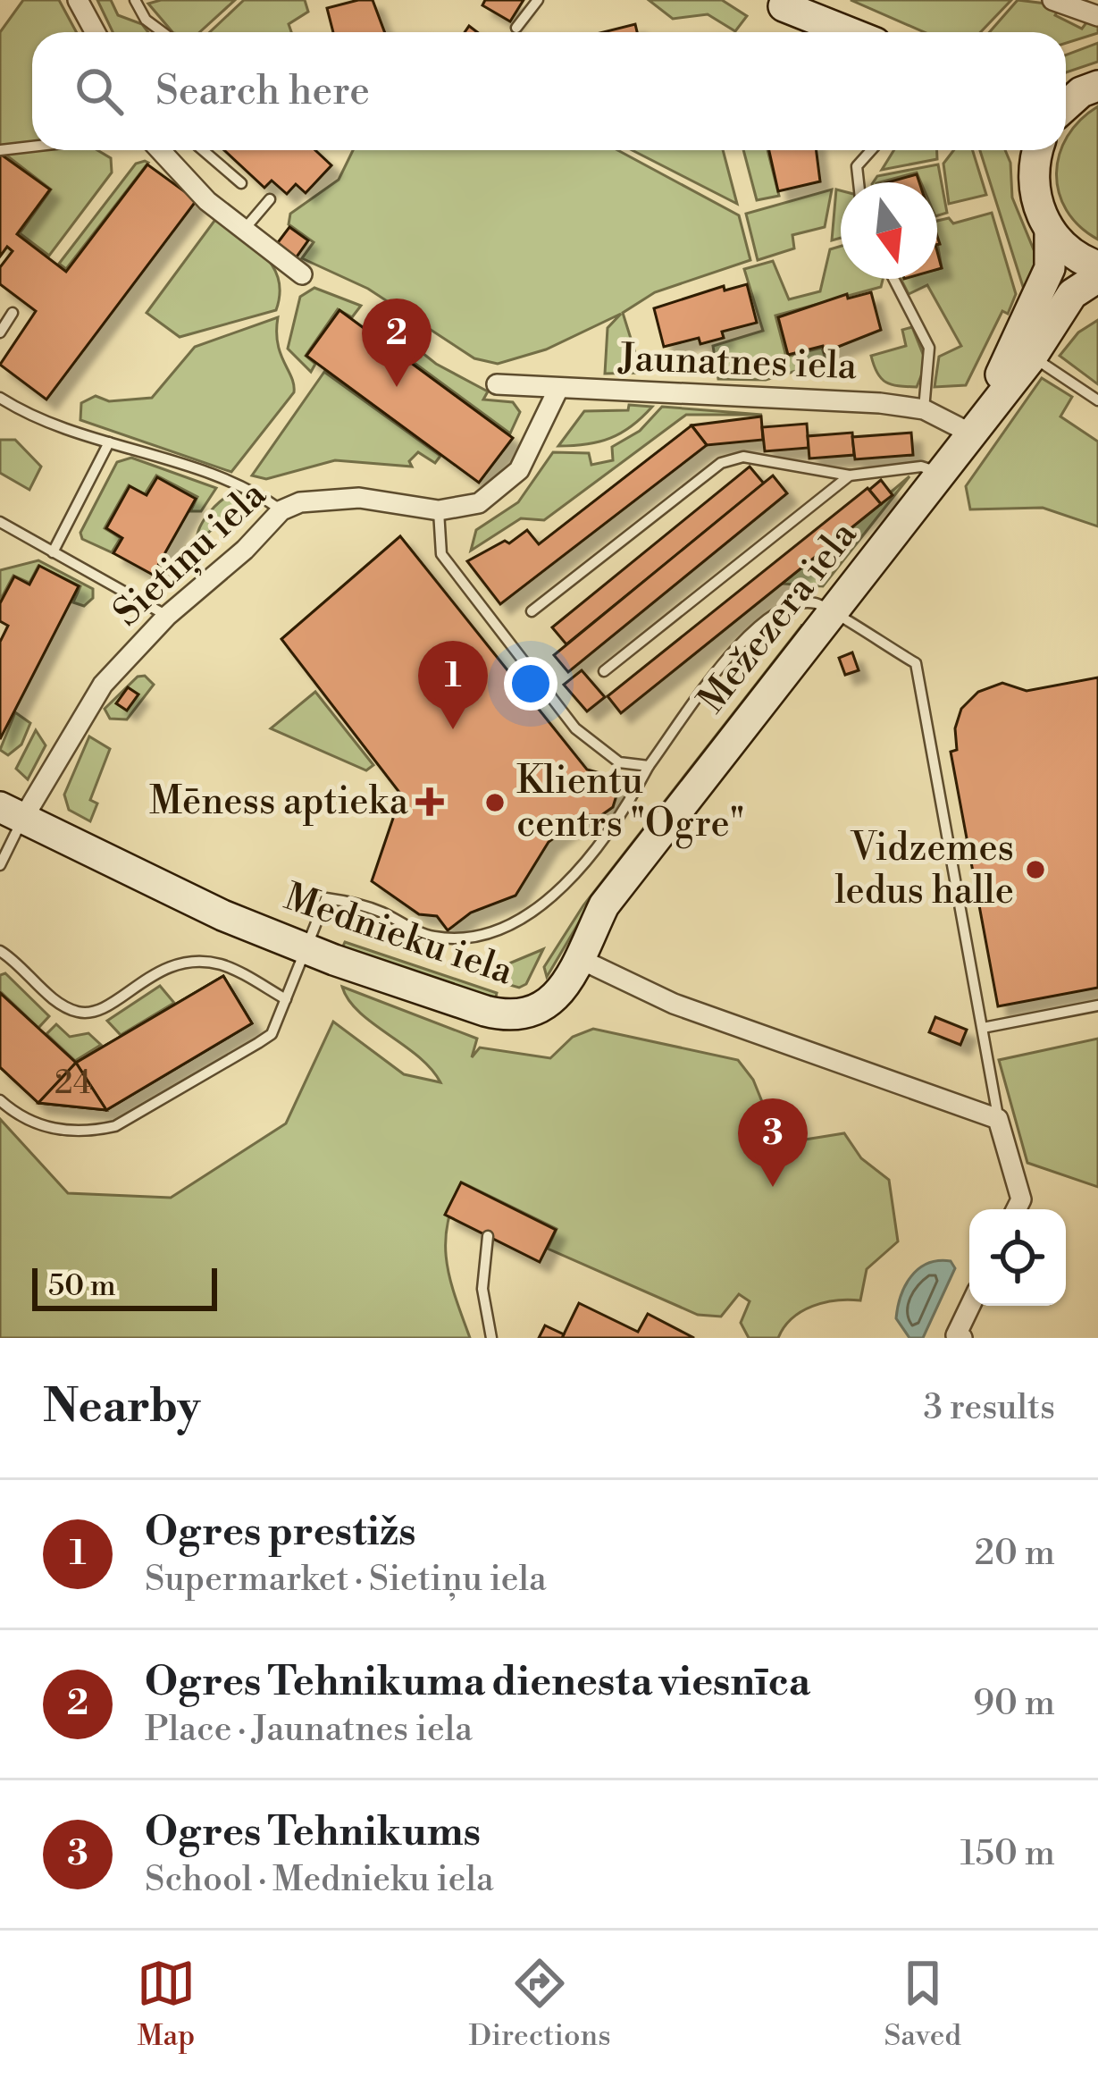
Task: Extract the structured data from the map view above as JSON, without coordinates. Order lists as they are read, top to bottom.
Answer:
{
  "streets": {
    "street": [
      "Jaunatnes iela",
      "Sietiņu iela",
      "Mežezera iela",
      "Mednieku iela"
    ]
  },
  "crossings": [
    ["Jaunatnes iela", "Sietiņu iela"],
    ["Jaunatnes iela", "Mežezera iela"],
    ["Sietiņu iela", "Mednieku iela"],
    ["Mežezera iela", "Mednieku iela"]
  ],
  "places": {
    "health": ["Mēness aptieka"],
    "other": ["Klientu centrs \"Ogre\"", "Vidzemes ledus halle"]
  },
  "house_numbers": ["24"],
  "scale_bar": "50 m",
  "north": "bottom",
  "page": {
    "search": "Search here",
    "pins": ["2", "1", "3"],
    "scale": "50 m",
    "heading": ["Nearby", "3 results"],
    "list": [
      {
        "mark": "1",
        "name": "Ogres prestižs",
        "note": "Supermarket · Sietiņu iela",
        "value": "20 m"
      },
      {
        "mark": "2",
        "name": "Ogres Tehnikuma dienesta viesnīca",
        "note": "Place · Jaunatnes iela",
        "value": "90 m"
      },
      {
        "mark": "3",
        "name": "Ogres Tehnikums",
        "note": "School · Mednieku iela",
        "value": "150 m"
      }
    ],
    "nav": ["Map", "Directions", "Saved"]
  }
}
